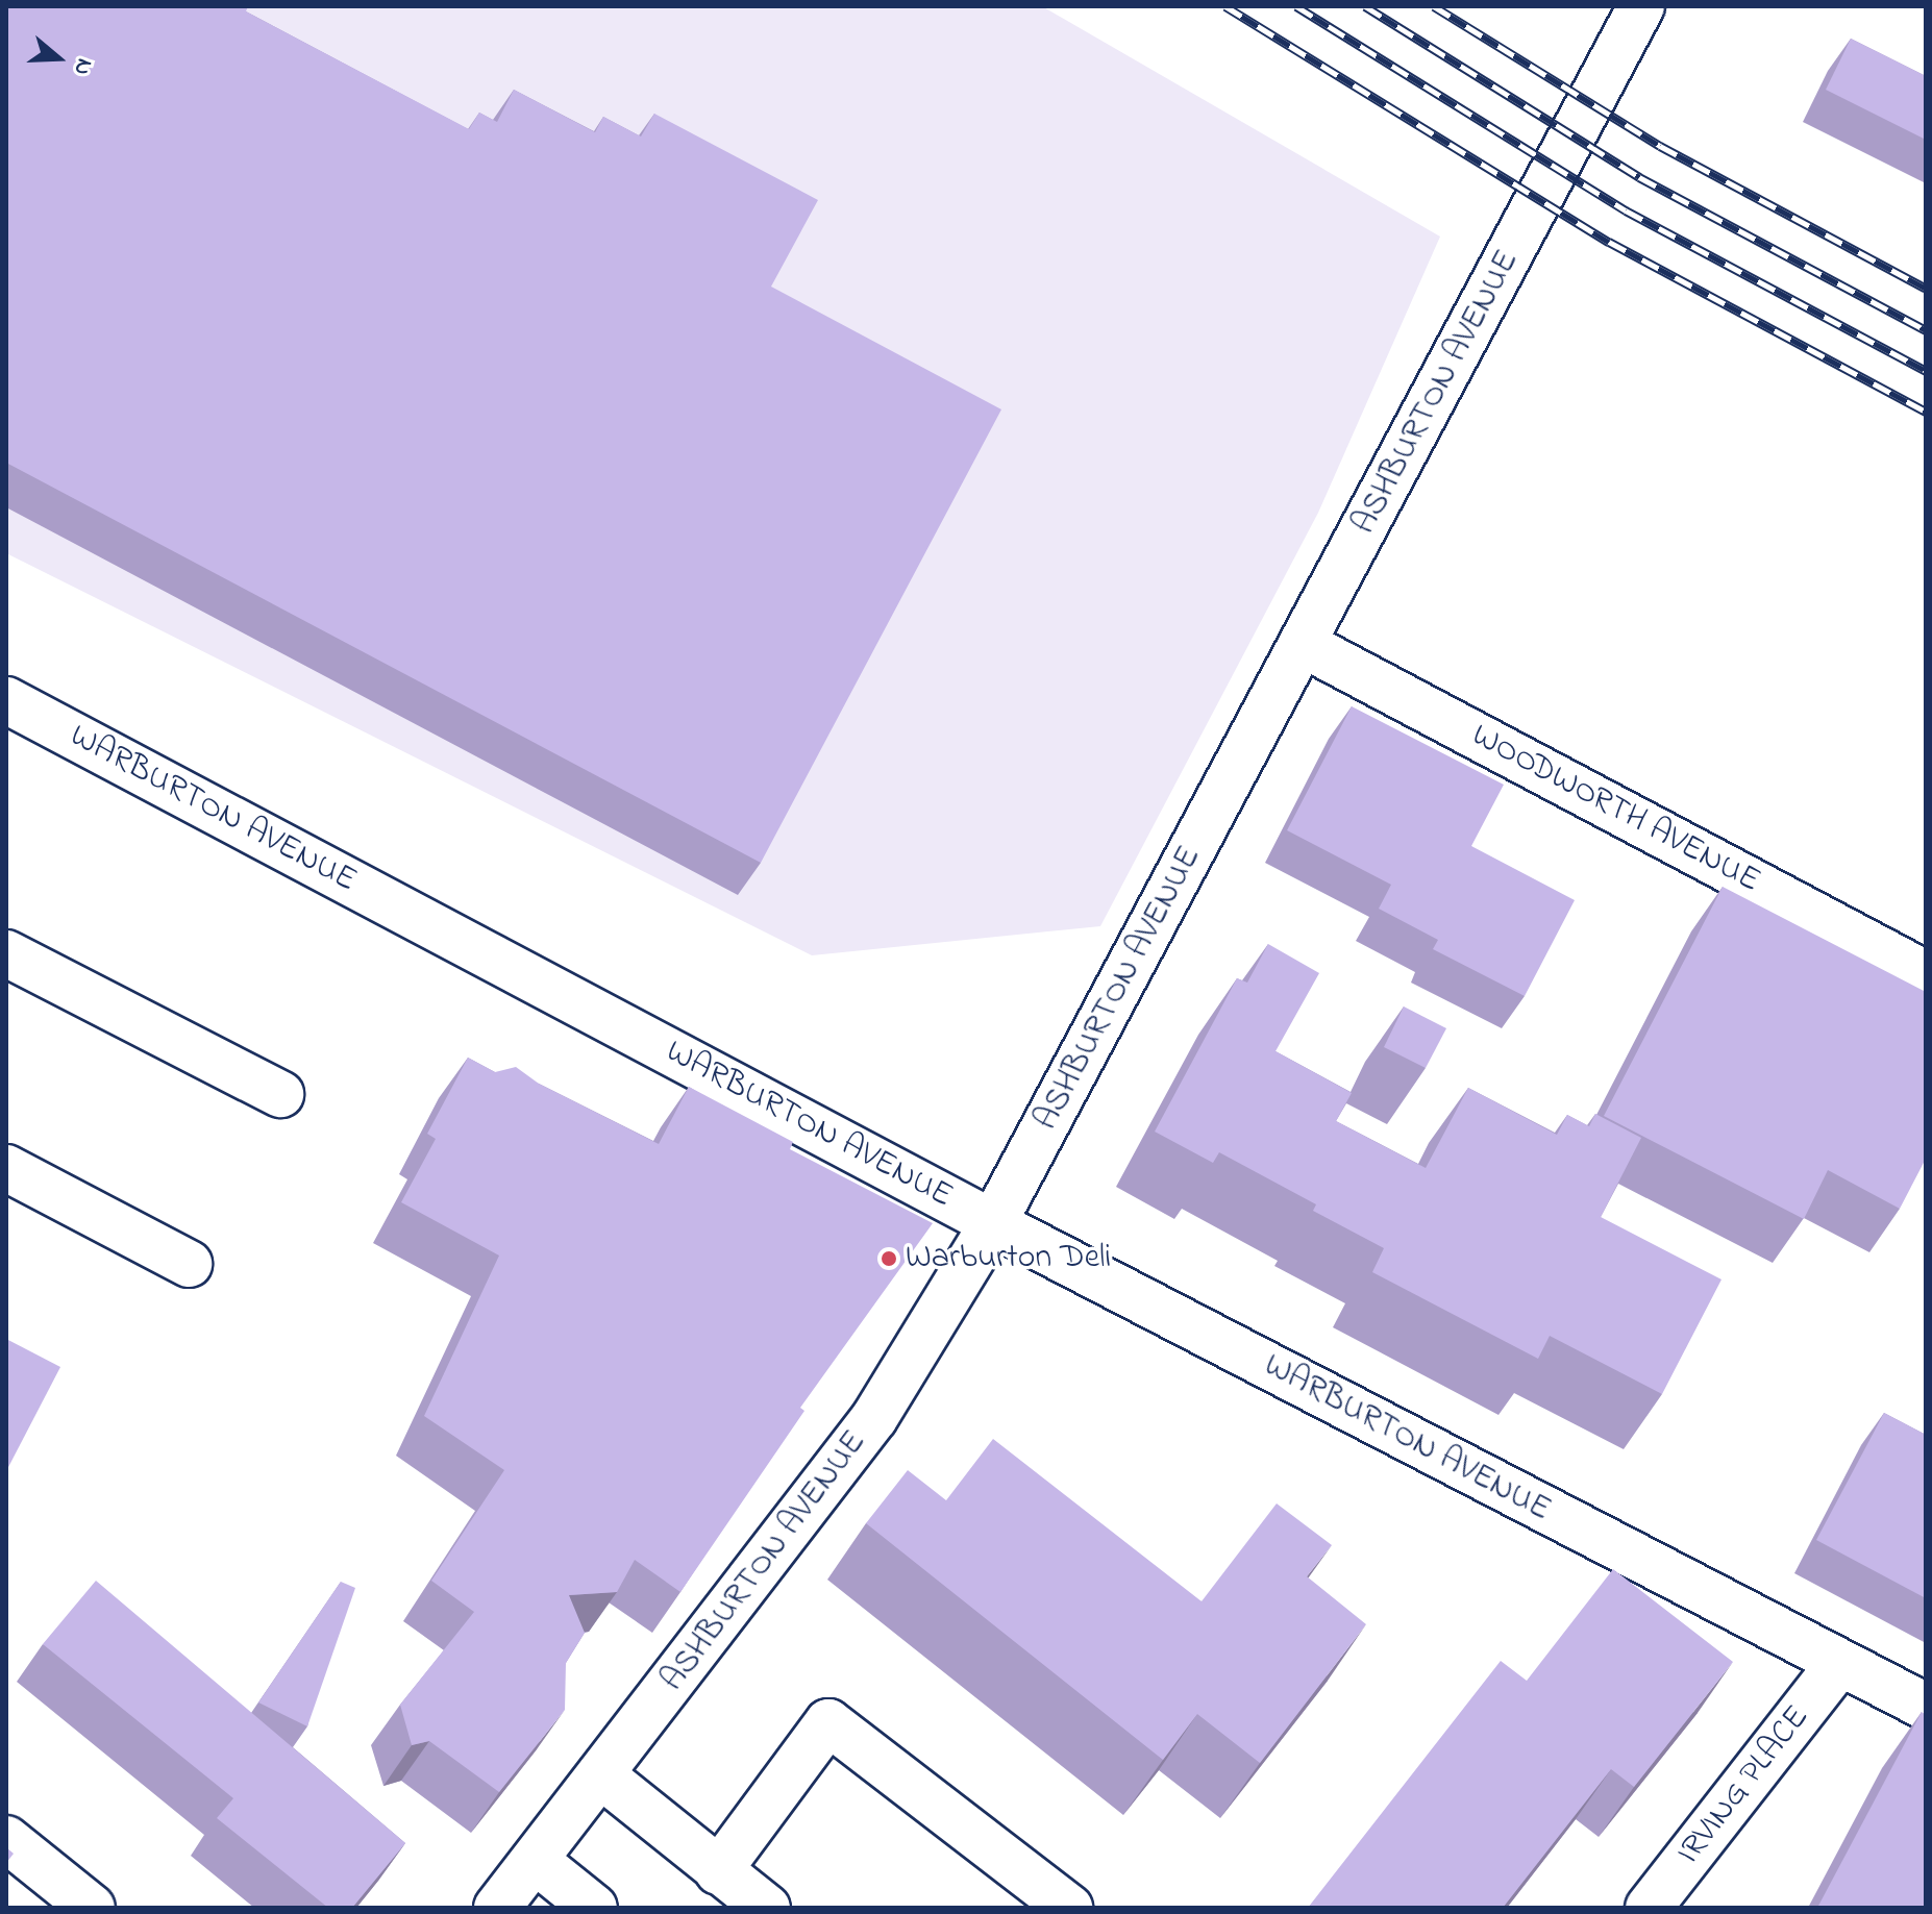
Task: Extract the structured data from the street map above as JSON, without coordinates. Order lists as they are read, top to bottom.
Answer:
{
  "streets": {
    "street": [
      "ASHBURTON AVENUE",
      "WARBURTON AVENUE",
      "WOODWORTH AVENUE",
      "IRVING PLACE"
    ]
  },
  "crossings": [
    ["ASHBURTON AVENUE", "WARBURTON AVENUE"],
    ["ASHBURTON AVENUE", "WOODWORTH AVENUE"],
    ["WARBURTON AVENUE", "IRVING PLACE"]
  ],
  "places": ["Warburton Deli"],
  "north": "right"
}
